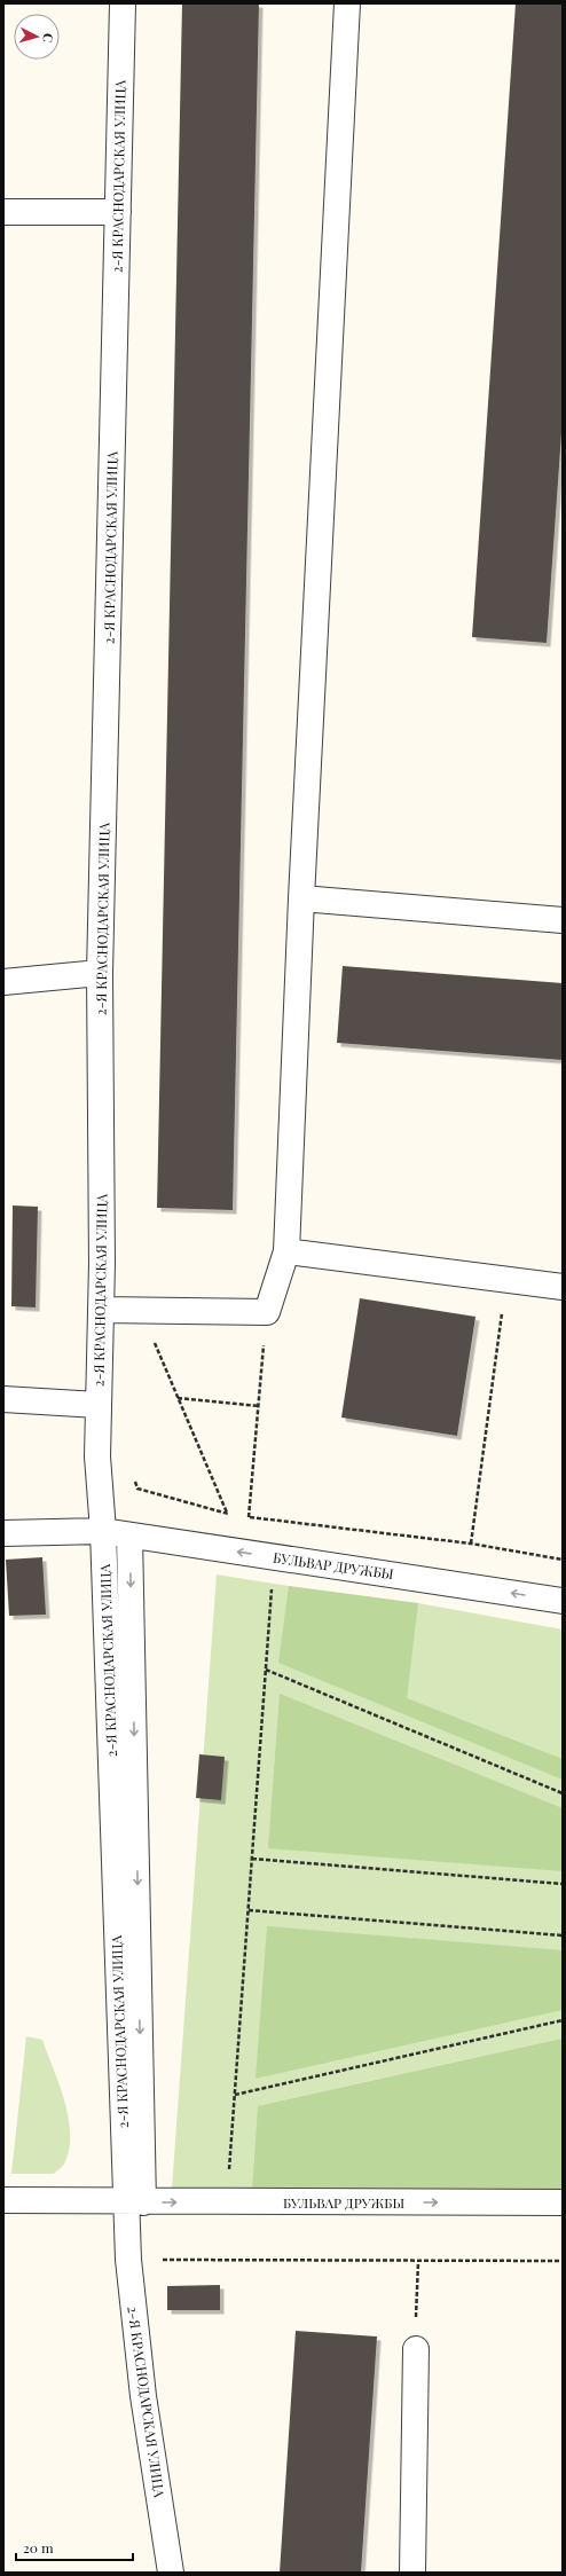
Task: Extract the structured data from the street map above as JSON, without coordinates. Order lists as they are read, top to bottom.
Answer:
{
  "streets": {
    "street": ["2-Я КРАСНОДАРСКАЯ УЛИЦА", "БУЛЬВАР ДРУЖБЫ"]
  },
  "crossings": [
    ["2-Я КРАСНОДАРСКАЯ УЛИЦА", "БУЛЬВАР ДРУЖБЫ"]
  ],
  "scale_bar": "20 m",
  "north": "right"
}
